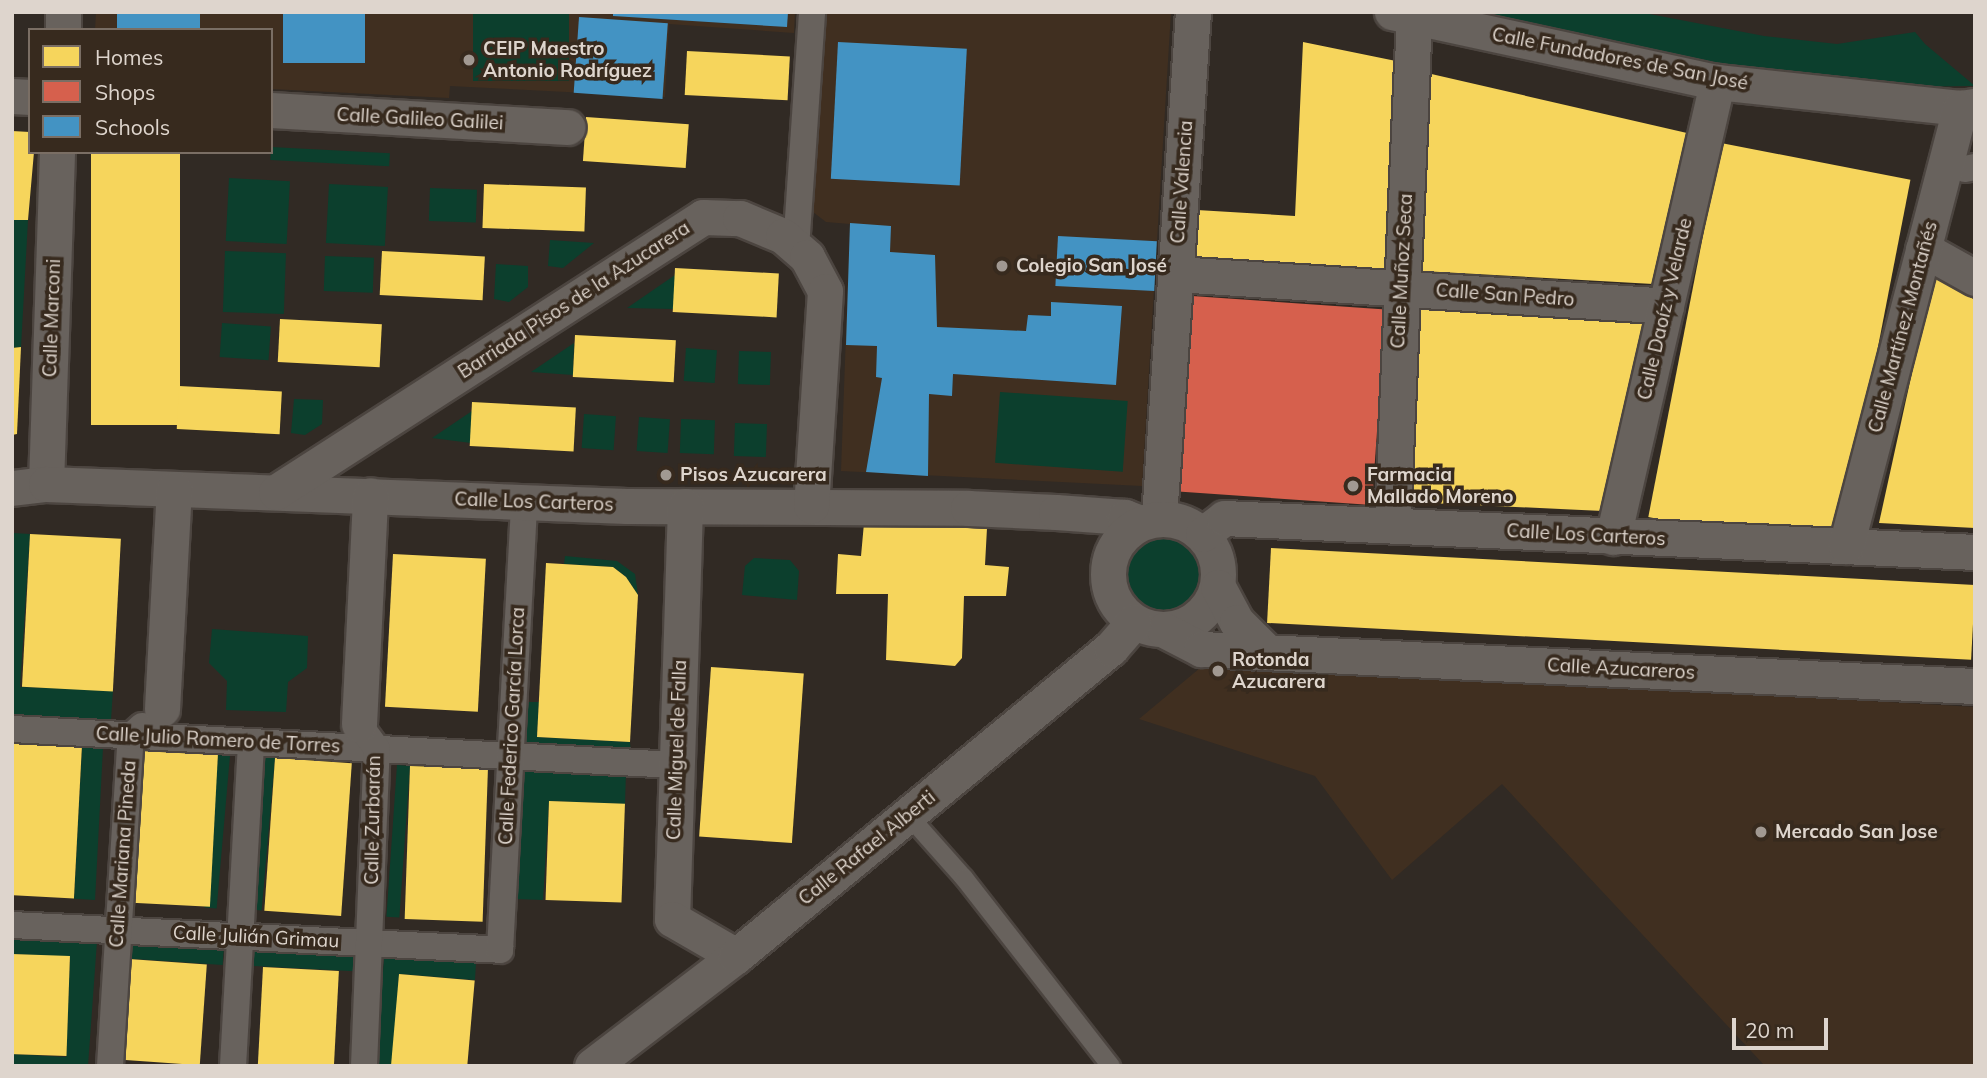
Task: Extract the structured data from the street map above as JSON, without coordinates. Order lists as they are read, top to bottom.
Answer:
{
  "streets": {
    "street": [
      "Calle Fundadores de San José",
      "Calle Galileo Galilei",
      "Calle Valencia",
      "Calle Muñoz Seca",
      "Calle San Pedro",
      "Barriada Pisos de la Azucarera",
      "Calle Daoíz y Velarde",
      "Calle Marconi",
      "Calle Martínez Montañés",
      "Calle Los Carteros",
      "Calle Azucareros",
      "Calle Federico García Lorca",
      "Calle Julio Romero de Torres",
      "Calle Miguel de Falla",
      "Calle Zurbarán",
      "Calle Rafael Alberti",
      "Calle Mariana Pineda",
      "Calle Julián Grimau"
    ]
  },
  "crossings": [
    ["Calle Fundadores de San José", "Calle Muñoz Seca"],
    ["Calle Fundadores de San José", "Calle Daoíz y Velarde"],
    ["Calle Fundadores de San José", "Calle Martínez Montañés"],
    ["Calle Valencia", "Calle San Pedro"],
    ["Calle Valencia", "Calle Los Carteros"],
    ["Calle Valencia", "Calle Azucareros"],
    ["Calle Valencia", "Calle Rafael Alberti"],
    ["Calle Muñoz Seca", "Calle San Pedro"],
    ["Calle Muñoz Seca", "Calle Los Carteros"],
    ["Calle San Pedro", "Calle Daoíz y Velarde"],
    ["Barriada Pisos de la Azucarera", "Calle Los Carteros"],
    ["Calle Daoíz y Velarde", "Calle Los Carteros"],
    ["Calle Marconi", "Calle Los Carteros"],
    ["Calle Martínez Montañés", "Calle Los Carteros"],
    ["Calle Los Carteros", "Calle Azucareros"],
    ["Calle Los Carteros", "Calle Federico García Lorca"],
    ["Calle Los Carteros", "Calle Miguel de Falla"],
    ["Calle Los Carteros", "Calle Zurbarán"],
    ["Calle Los Carteros", "Calle Rafael Alberti"],
    ["Calle Los Carteros", "Calle Mariana Pineda"],
    ["Calle Azucareros", "Calle Rafael Alberti"],
    ["Calle Federico García Lorca", "Calle Julio Romero de Torres"],
    ["Calle Federico García Lorca", "Calle Julián Grimau"],
    ["Calle Julio Romero de Torres", "Calle Miguel de Falla"],
    ["Calle Julio Romero de Torres", "Calle Zurbarán"],
    ["Calle Julio Romero de Torres", "Calle Mariana Pineda"],
    ["Calle Miguel de Falla", "Calle Rafael Alberti"],
    ["Calle Zurbarán", "Calle Julián Grimau"],
    ["Calle Mariana Pineda", "Calle Julián Grimau"]
  ],
  "places": [
    "CEIP Maestro Antonio Rodríguez",
    "Colegio San José",
    "Pisos Azucarera",
    "Farmacia Mallado Moreno",
    "Rotonda Azucarera",
    "Mercado San Jose"
  ],
  "legend": ["Homes", "Shops", "Schools"],
  "scale_bar": "20 m"
}
